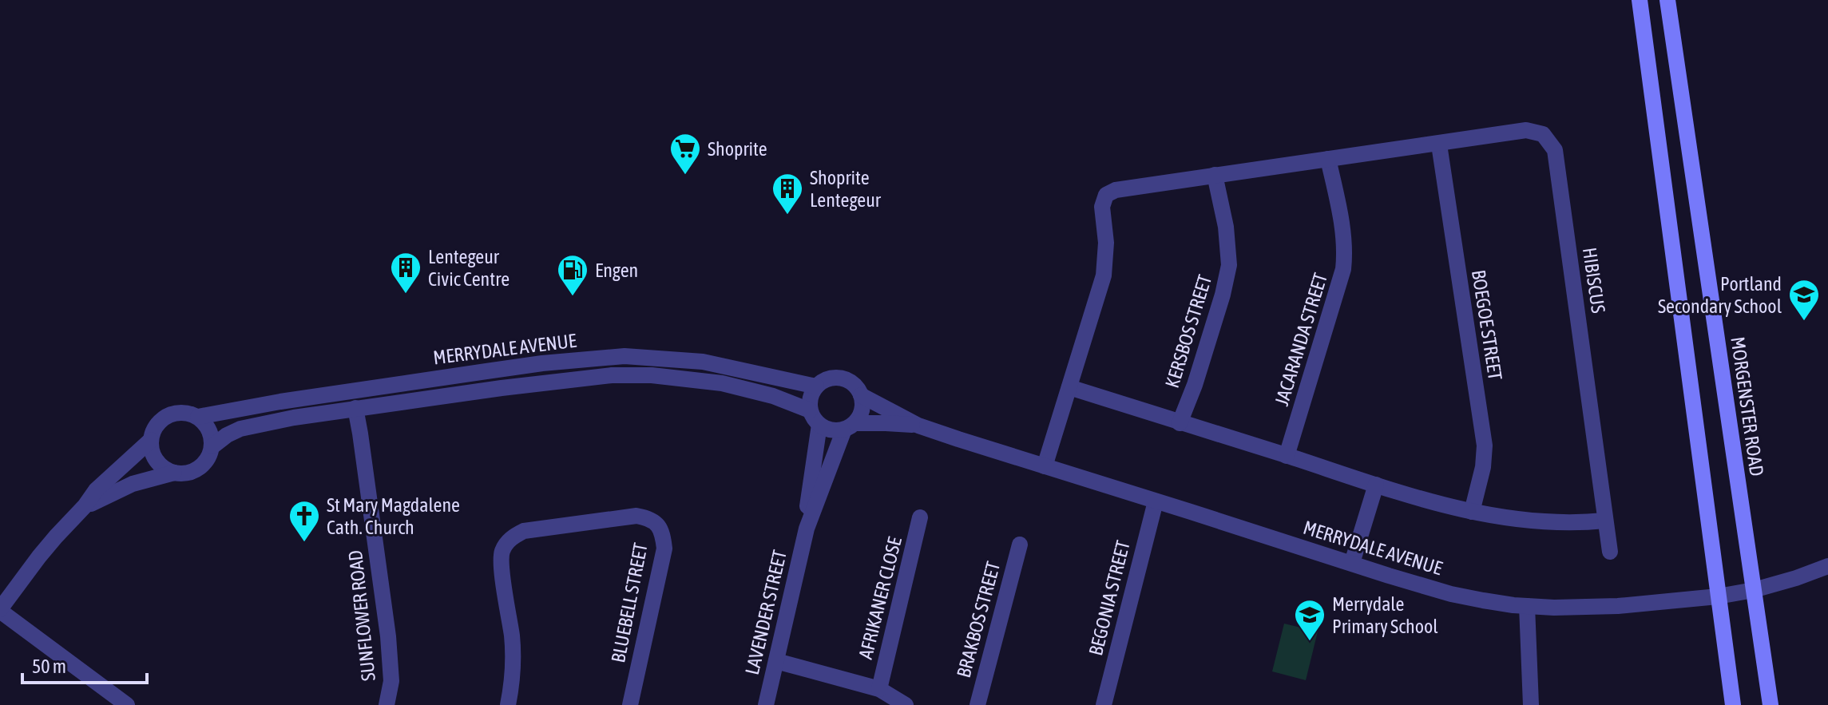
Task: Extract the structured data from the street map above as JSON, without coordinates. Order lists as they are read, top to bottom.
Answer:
{
  "streets": {
    "main road": ["MORGENSTER ROAD"],
    "street": [
      "HIBISCUS",
      "BOEGOE STREET",
      "KERSBOS STREET",
      "JACARANDA STREET",
      "MERRYDALE AVENUE",
      "AFRIKANER CLOSE",
      "BEGONIA STREET",
      "BLUEBELL STREET",
      "LAVENDER STREET",
      "SUNFLOWER ROAD",
      "BRAKBOS STREET"
    ]
  },
  "crossings": [
    ["HIBISCUS", "BOEGOE STREET"],
    ["HIBISCUS", "KERSBOS STREET"],
    ["HIBISCUS", "JACARANDA STREET"],
    ["HIBISCUS", "MERRYDALE AVENUE"],
    ["MERRYDALE AVENUE", "MORGENSTER ROAD"],
    ["MERRYDALE AVENUE", "BEGONIA STREET"],
    ["MERRYDALE AVENUE", "LAVENDER STREET"],
    ["MERRYDALE AVENUE", "SUNFLOWER ROAD"]
  ],
  "places": {
    "supermarket": ["Shoprite"],
    "building": ["Shoprite Lentegeur", "Lentegeur Civic Centre"],
    "fuel station": ["Engen"],
    "school or university": ["Portland Secondary School", "Merrydale Primary School"],
    "church": ["St Mary Magdalene Cath. Church"]
  },
  "scale_bar": "50 m"
}
